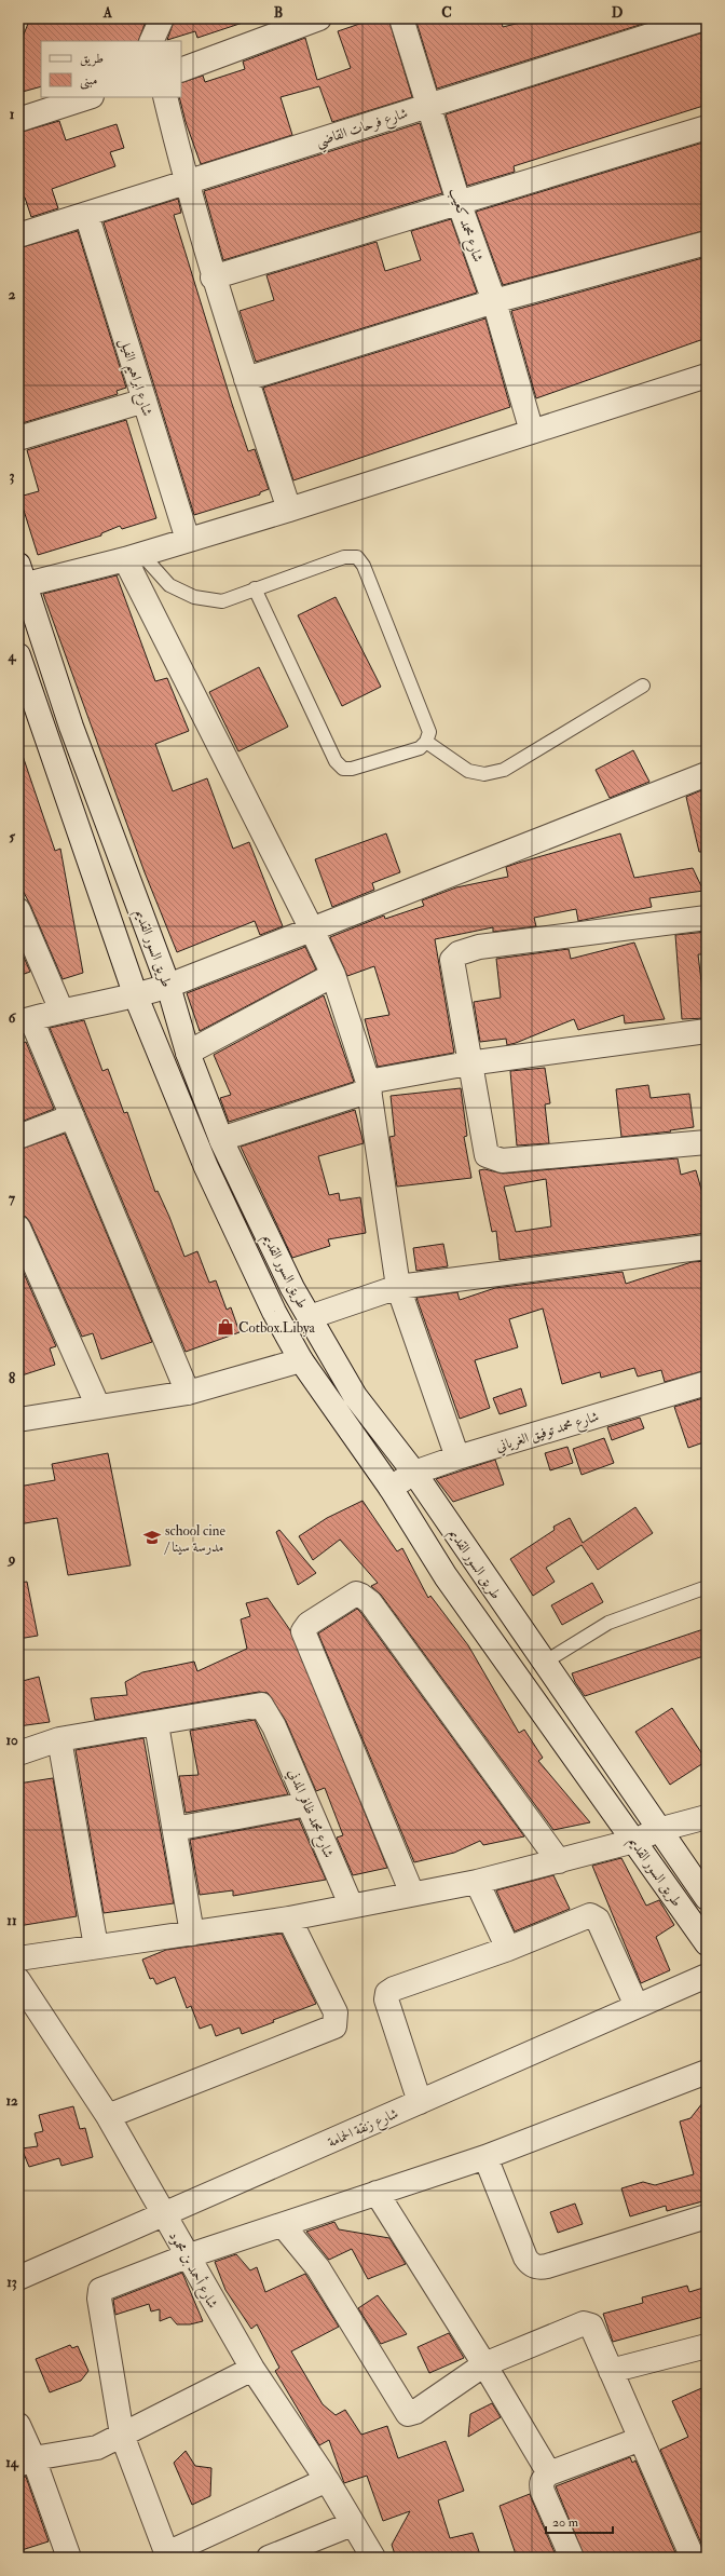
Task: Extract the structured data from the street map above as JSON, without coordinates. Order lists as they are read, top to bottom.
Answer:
{
  "streets": {
    "street": [
      "شارع فرحات القاضي",
      "شارع محمد كعيب",
      "شارع ابراهيم الفيل",
      "طريق السور القديم",
      "شارع محمد توفيق الغرياني",
      "شارع محمد ظافر المدني",
      "شارع زنقة الحمامة",
      "شارع أحمد بن محمود"
    ]
  },
  "crossings": [
    ["شارع فرحات القاضي", "شارع محمد كعيب"],
    ["شارع فرحات القاضي", "شارع ابراهيم الفيل"],
    ["طريق السور القديم", "شارع محمد توفيق الغرياني"],
    ["شارع زنقة الحمامة", "شارع أحمد بن محمود"]
  ],
  "places": {
    "shop": ["Cotbox.Libya"],
    "school or university": ["school cine / مدرسة سينا"]
  },
  "legend": ["طريق", "مبنى"],
  "scale_bar": "20 m",
  "grid": {
    "columns": [
      "A",
      "B",
      "C",
      "D"
    ],
    "rows": [
      "1",
      "2",
      "3",
      "4",
      "5",
      "6",
      "7",
      "8",
      "9",
      "10",
      "11",
      "12",
      "13",
      "14"
    ]
  }
}
